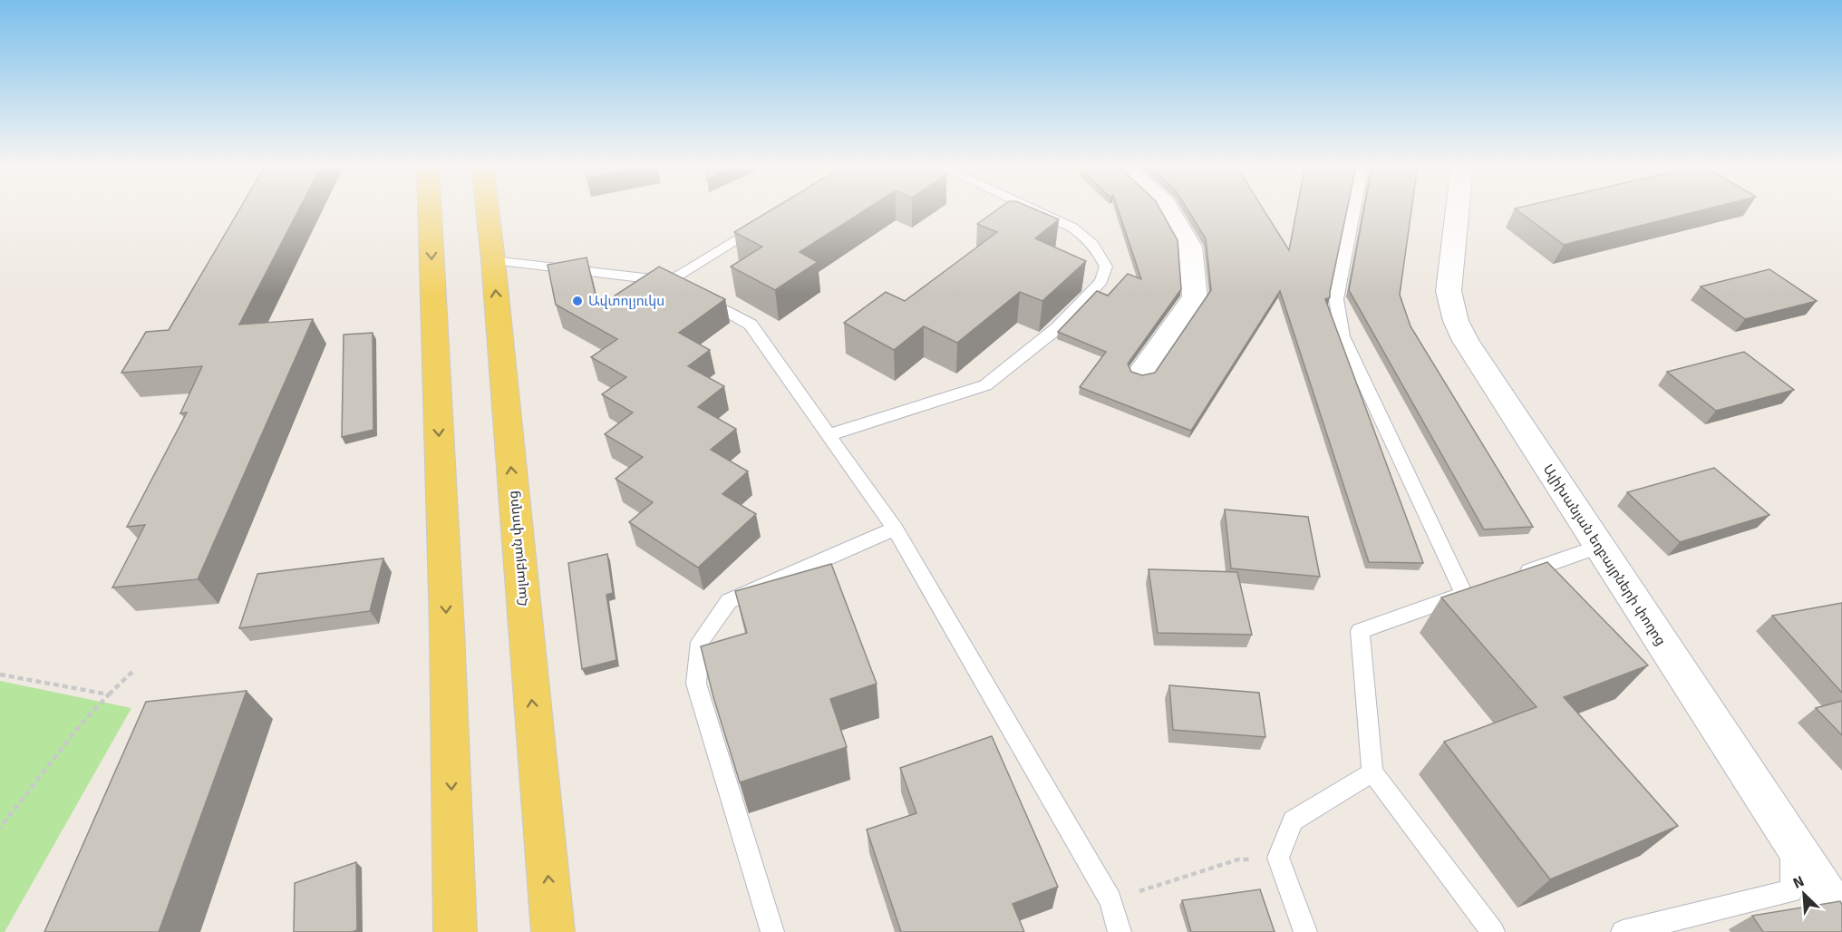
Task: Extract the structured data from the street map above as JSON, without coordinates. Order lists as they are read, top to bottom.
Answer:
{
  "streets": {
    "main road": ["Հալաբյան փողոց"],
    "street": ["Ալիխանյան եղբայրների փողոց"]
  },
  "places": ["Ավտոլյուկս"],
  "north": "top left"
}
